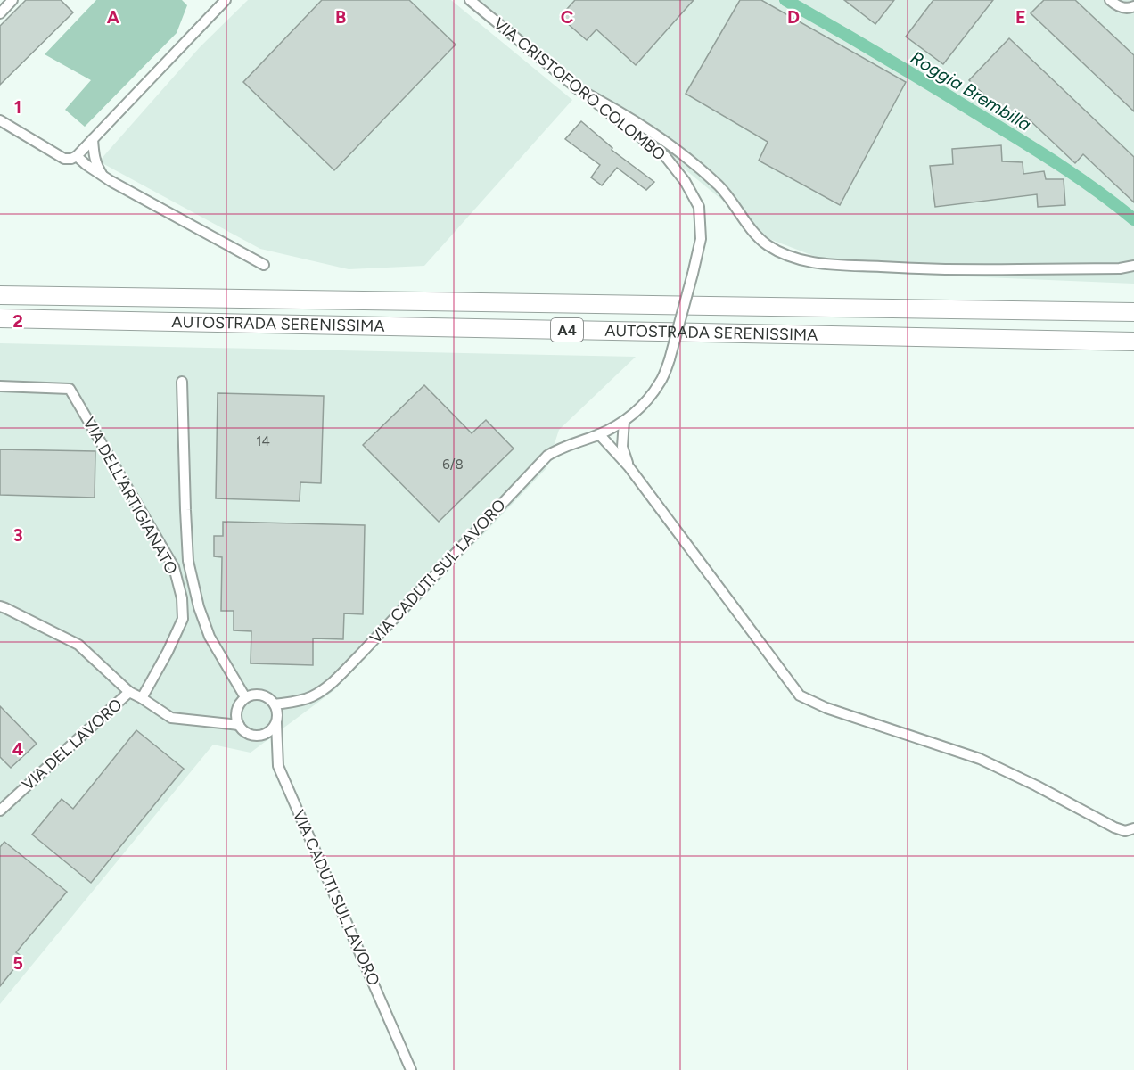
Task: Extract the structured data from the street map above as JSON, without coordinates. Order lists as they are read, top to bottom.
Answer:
{
  "streets": {
    "highway": ["AUTOSTRADA SERENISSIMA", "A4"],
    "street": [
      "VIA CRISTOFORO COLOMBO",
      "VIA DELL'ARTIGIANATO",
      "VIA CADUTI SUL LAVORO",
      "VIA DEL LAVORO"
    ]
  },
  "crossings": [
    ["VIA CRISTOFORO COLOMBO", "VIA CADUTI SUL LAVORO"],
    ["VIA DELL'ARTIGIANATO", "VIA DEL LAVORO"],
    ["VIA CADUTI SUL LAVORO", "VIA DEL LAVORO"]
  ],
  "water": ["Roggia Brembilla"],
  "house_numbers": ["14", "6/8"],
  "grid": {
    "columns": [
      "A",
      "B",
      "C",
      "D",
      "E"
    ],
    "rows": [
      "1",
      "2",
      "3",
      "4",
      "5"
    ]
  }
}
